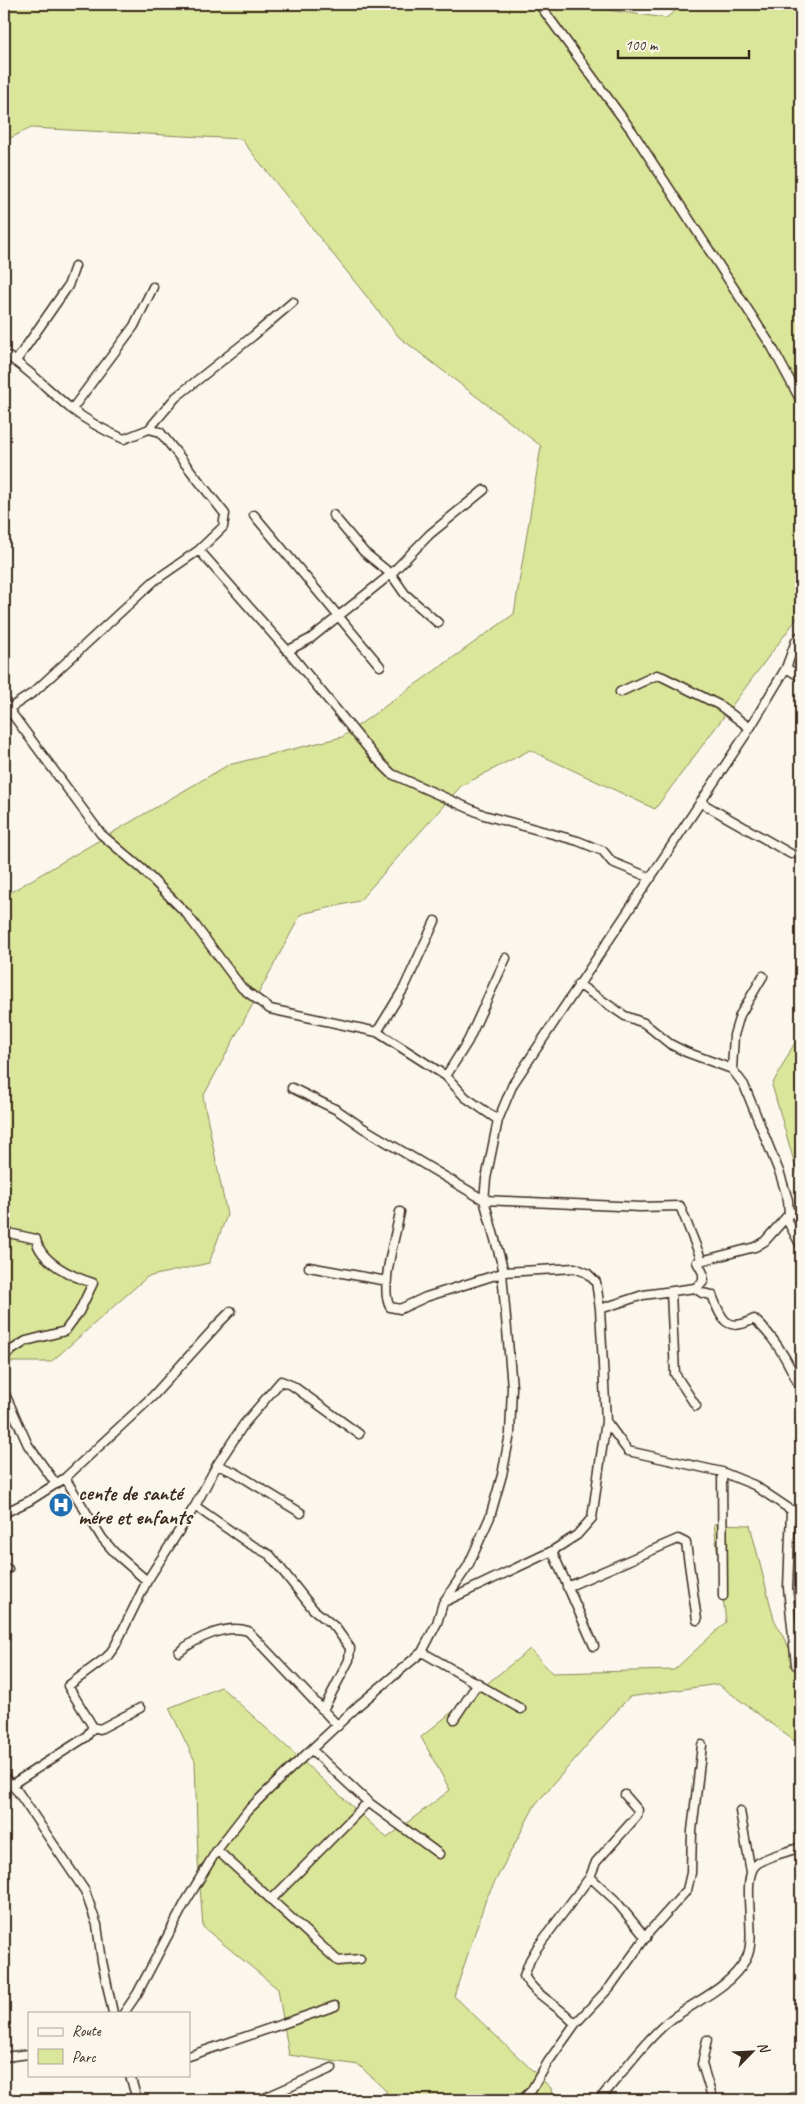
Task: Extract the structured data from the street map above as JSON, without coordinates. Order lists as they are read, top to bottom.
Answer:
{
  "places": {
    "hospital": ["cente de santé mére et enfants"]
  },
  "legend": ["Route", "Parc"],
  "scale_bar": "100 m",
  "north": "top right"
}
